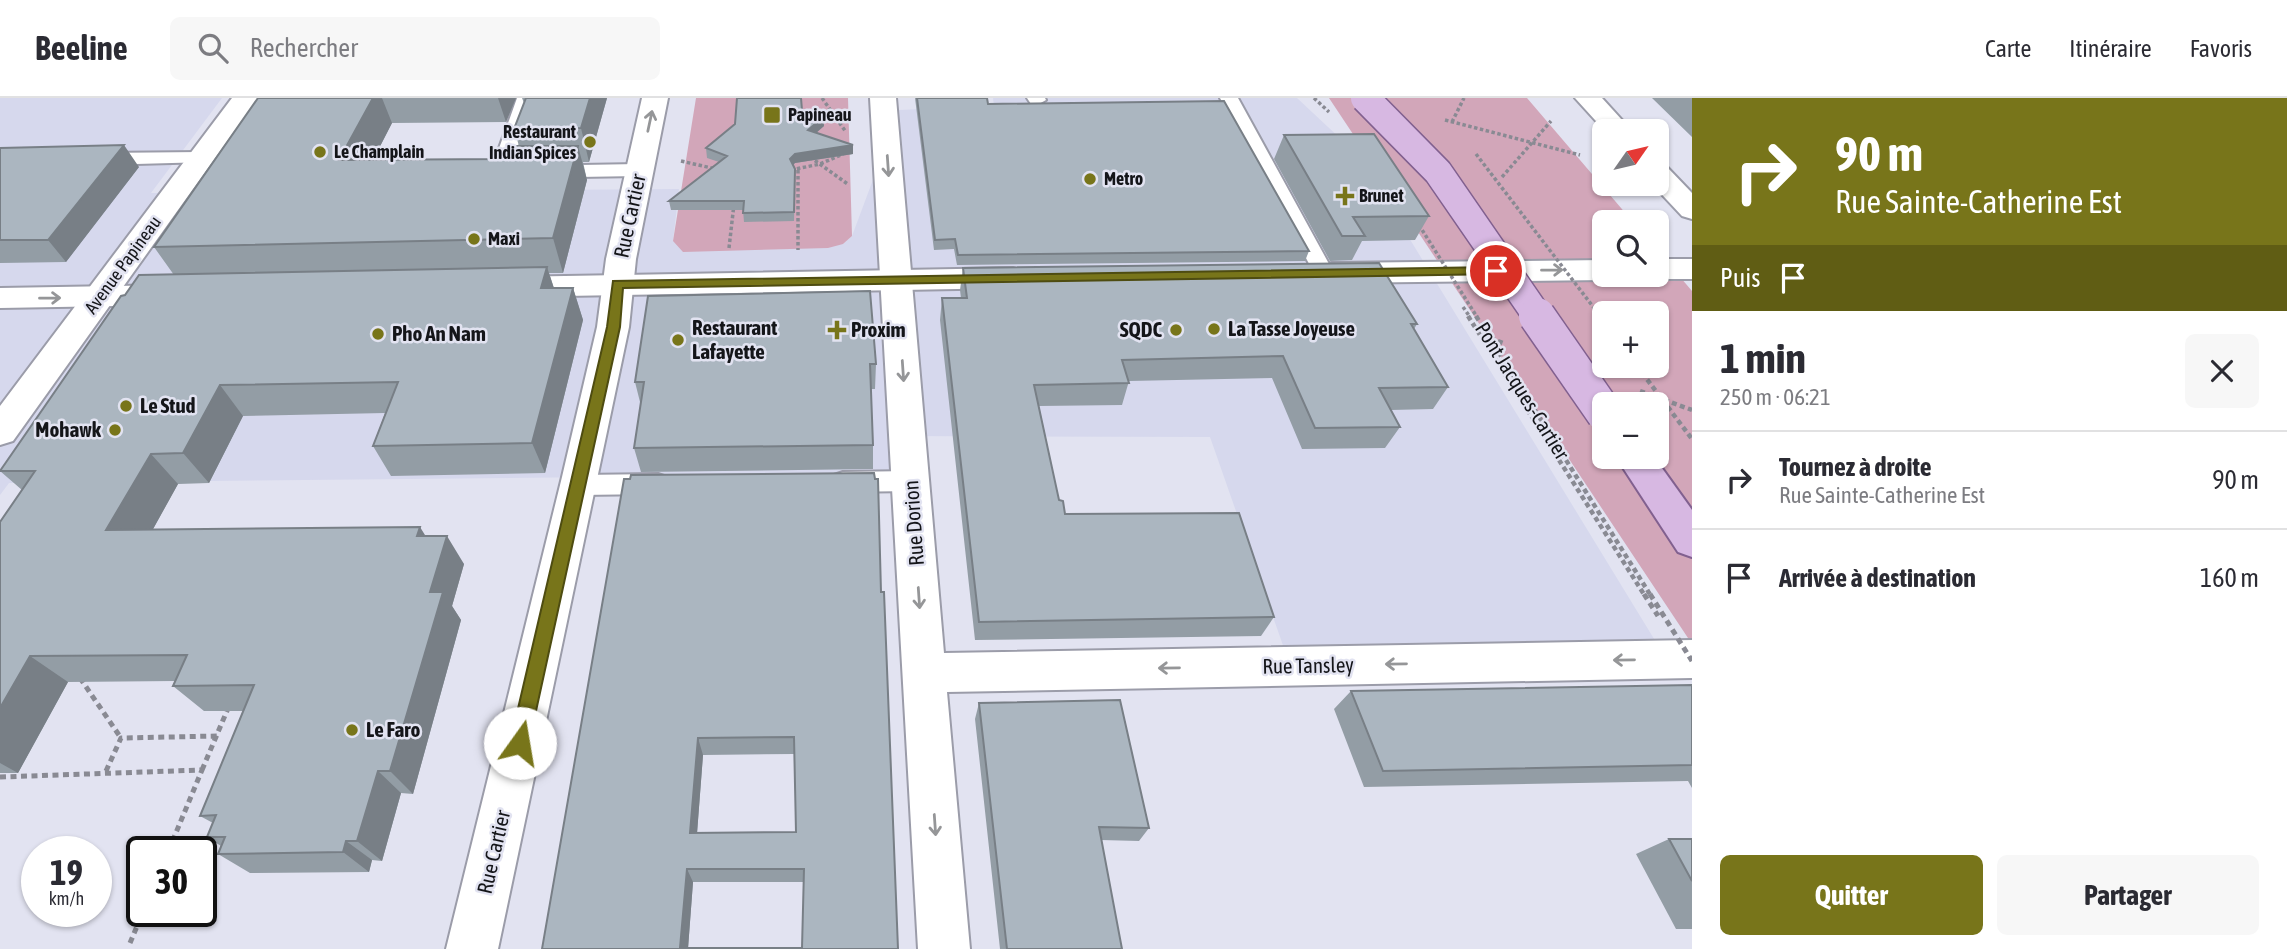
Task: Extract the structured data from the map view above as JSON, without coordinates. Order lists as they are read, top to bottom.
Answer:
{
  "streets": {
    "street": [
      "Rue Cartier",
      "Avenue Papineau",
      "Rue Dorion",
      "Rue Tansley"
    ],
    "path": ["Pont Jacques-Cartier"]
  },
  "crossings": [
    ["Pont Jacques-Cartier", "Rue Tansley"],
    ["Rue Dorion", "Rue Tansley"]
  ],
  "one_way": ["Rue Dorion", "Rue Tansley"],
  "places": {
    "transit": ["Papineau"],
    "other": [
      "Restaurant Indian Spices",
      "Le Champlain",
      "Metro",
      "Maxi",
      "La Tasse Joyeuse",
      "SQDC",
      "Pho An Nam",
      "Restaurant Lafayette",
      "Le Stud",
      "Mohawk",
      "Le Faro"
    ],
    "health": ["Brunet", "Proxim"]
  },
  "north": "top right",
  "page": {
    "header": "Beeline",
    "search": "Rechercher",
    "nav": ["Carte", "Itinéraire", "Favoris"],
    "turn": ["90 m", "Rue Sainte-Catherine Est"],
    "map_buttons": ["+", "−"],
    "then": "Puis",
    "heading": ["1 min", "250 m · 06:21"],
    "list": [
      {
        "name": "Tournez à droite",
        "note": "Rue Sainte-Catherine Est",
        "value": "90 m"
      },
      {
        "name": "Arrivée à destination",
        "value": "160 m"
      }
    ],
    "speed": "19 km/h",
    "limit": "30",
    "buttons": ["Quitter", "Partager"]
  }
}
